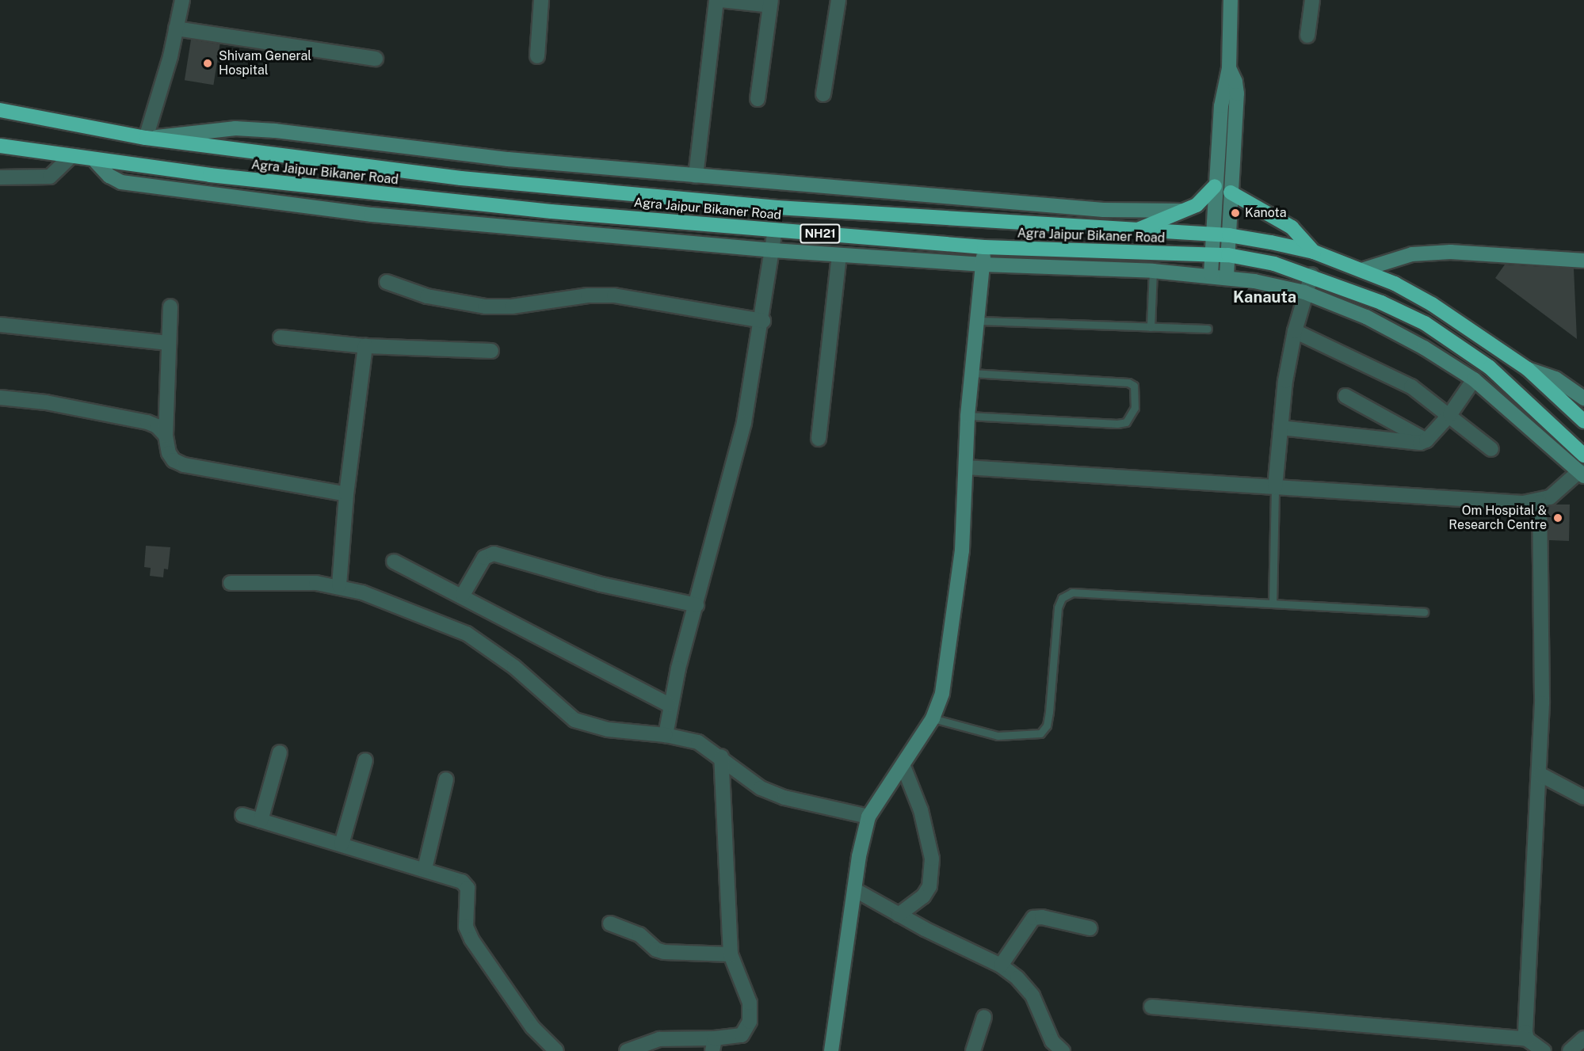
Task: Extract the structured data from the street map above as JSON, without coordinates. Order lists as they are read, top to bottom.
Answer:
{
  "streets": {
    "highway": ["Agra Jaipur Bikaner Road", "NH21"]
  },
  "districts": ["Kanauta"],
  "places": ["Shivam General Hospital", "Kanota", "Om Hospital & Research Centre"]
}
